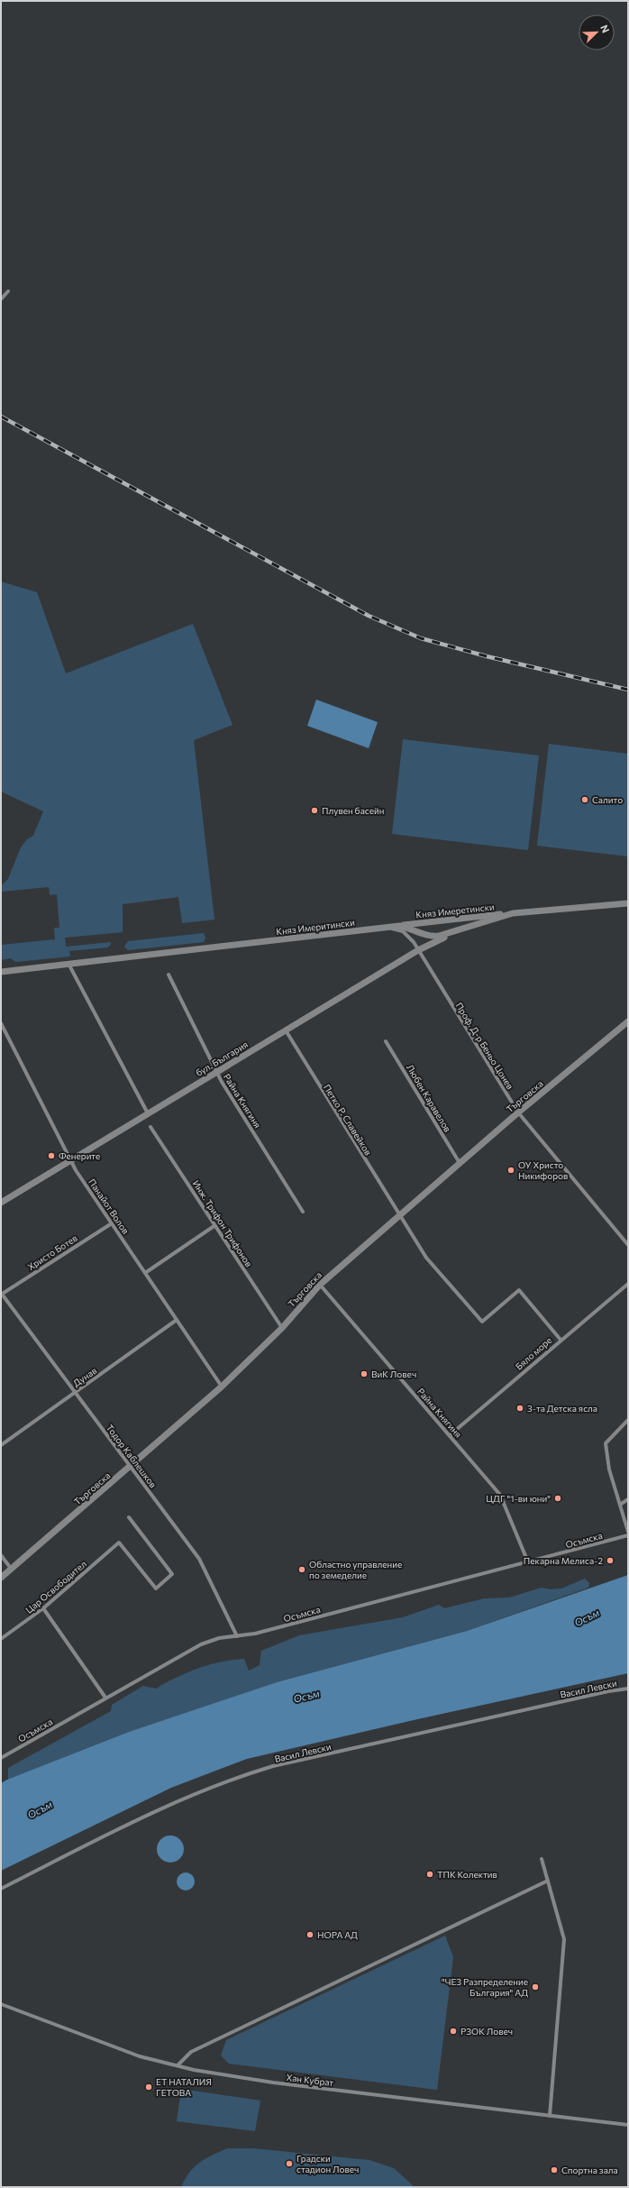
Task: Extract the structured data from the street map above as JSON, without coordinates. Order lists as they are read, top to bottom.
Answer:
{
  "streets": {
    "street": [
      "Княз Имеретински",
      "Княз Имеритински",
      "Проф. Д-р Беньо Цонев",
      "бул. България",
      "Търговска",
      "Любен Каравелов",
      "Райна Княгиня",
      "Петко Р. Славейков",
      "Панайот Волов",
      "Инж. Трифон Трифонов",
      "Христо Ботев",
      "Бяло море",
      "Дунав",
      "Тодор Каблешков",
      "Осъмска",
      "Цар Освободител",
      "Васил Левски",
      "Хан Кубрат"
    ]
  },
  "crossings": [
    ["Княз Имеретински", "Княз Имеритински"],
    ["Княз Имеритински", "Проф. Д-р Беньо Цонев"],
    ["Княз Имеритински", "бул. България"],
    ["Проф. Д-р Беньо Цонев", "бул. България"],
    ["Проф. Д-р Беньо Цонев", "Търговска"],
    ["бул. България", "Райна Княгиня"],
    ["бул. България", "Петко Р. Славейков"],
    ["бул. България", "Панайот Волов"],
    ["Търговска", "Любен Каравелов"],
    ["Търговска", "Райна Княгиня"],
    ["Търговска", "Петко Р. Славейков"],
    ["Търговска", "Панайот Волов"],
    ["Търговска", "Инж. Трифон Трифонов"],
    ["Търговска", "Тодор Каблешков"],
    ["Райна Княгиня", "Бяло море"],
    ["Райна Княгиня", "Осъмска"],
    ["Петко Р. Славейков", "Бяло море"],
    ["Панайот Волов", "Христо Ботев"],
    ["Панайот Волов", "Дунав"],
    ["Христо Ботев", "Тодор Каблешков"],
    ["Дунав", "Тодор Каблешков"],
    ["Тодор Каблешков", "Осъмска"]
  ],
  "water": ["Осъм"],
  "places": [
    "Салито",
    "Плувен басейн",
    "Фенерите",
    "ОУ Христо Никифоров",
    "ВиК Ловеч",
    "3-та Детска ясла",
    "ЦДГ \"1-ви юни\"",
    "Пекарна Мелиса-2",
    "Областно управление по земеделие",
    "ТПК Колектив",
    "НОРА АД",
    "\"ЧЕЗ Разпределение България\" АД",
    "РЗОК Ловеч",
    "ЕТ НАТАЛИЯ ГЕТОВА",
    "Градски стадион Ловеч",
    "Спортна зала"
  ],
  "north": "top right"
}
